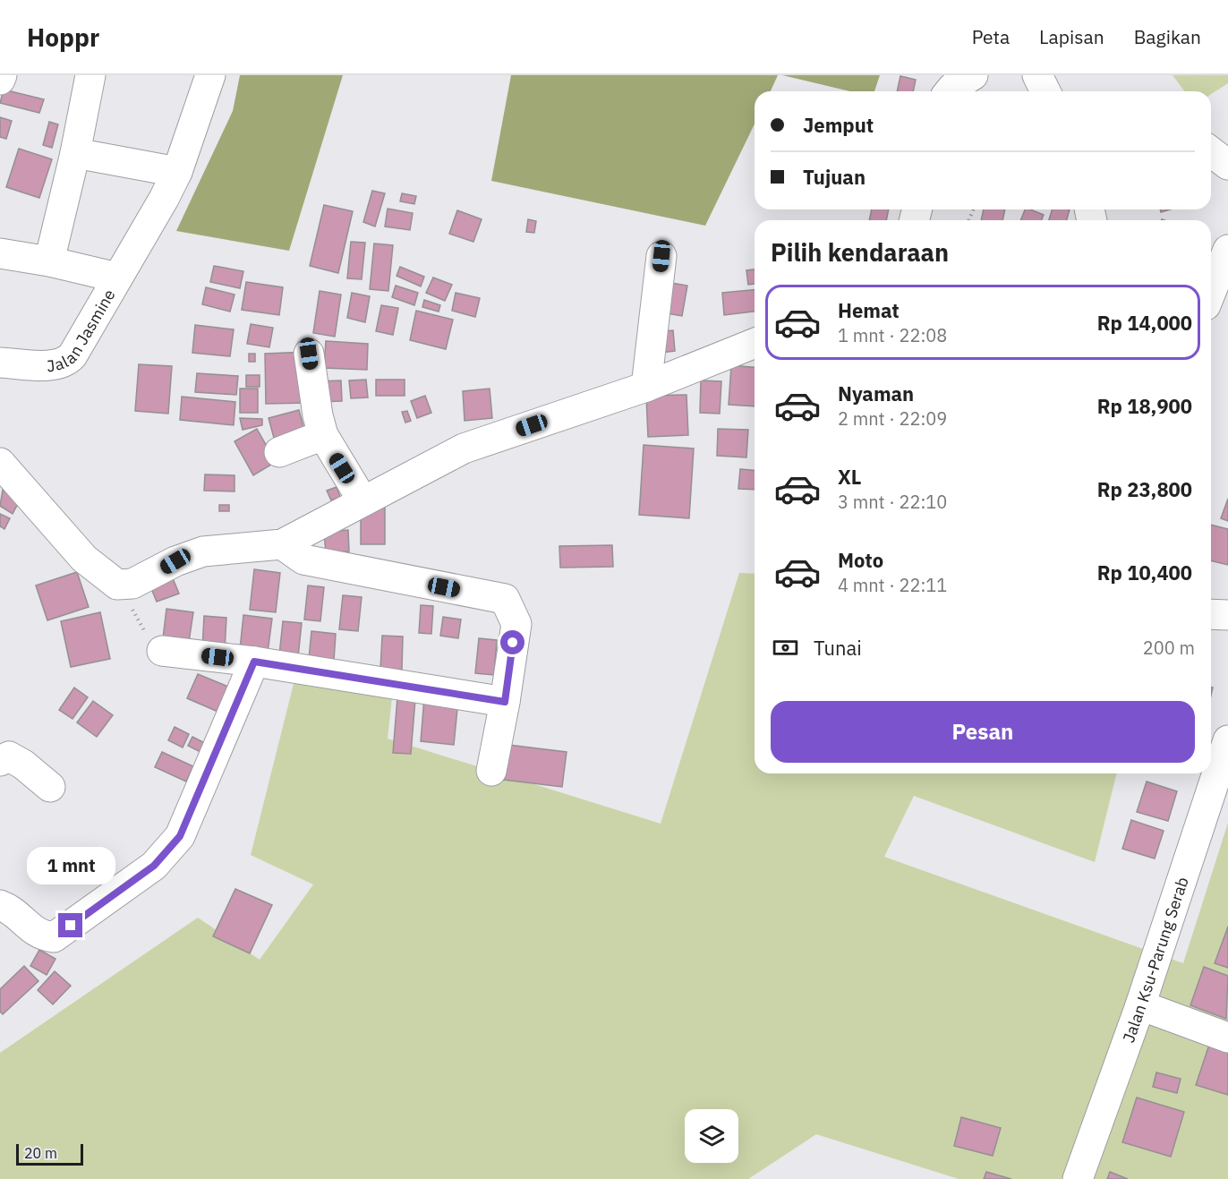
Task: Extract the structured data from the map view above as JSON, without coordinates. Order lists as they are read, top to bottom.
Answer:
{
  "streets": {
    "street": ["Jalan Jasmine", "Jalan Ksu-Parung Serab"]
  },
  "scale_bar": "20 m",
  "page": {
    "header": "Hoppr",
    "nav": ["Peta", "Lapisan", "Bagikan"],
    "banner": ["Jemput", "Tujuan"],
    "heading": "Pilih kendaraan",
    "list": [
      {
        "name": "Hemat",
        "note": "1 mnt · 22:08",
        "value": "Rp 14,000"
      },
      {
        "name": "Nyaman",
        "note": "2 mnt · 22:09",
        "value": "Rp 18,900"
      },
      {
        "name": "XL",
        "note": "3 mnt · 22:10",
        "value": "Rp 23,800"
      },
      {
        "name": "Moto",
        "note": "4 mnt · 22:11",
        "value": "Rp 10,400"
      }
    ],
    "pay": ["Tunai", "200 m"],
    "buttons": "Pesan",
    "bubble": "1 mnt",
    "scale": "20 m"
  }
}
